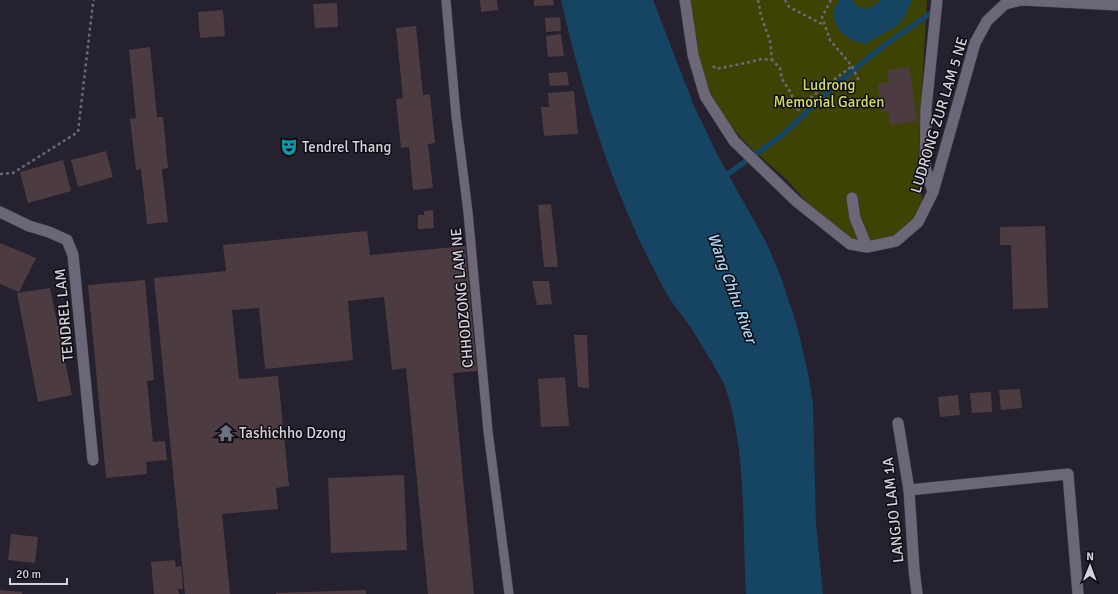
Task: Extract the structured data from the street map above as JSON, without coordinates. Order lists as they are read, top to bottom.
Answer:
{
  "streets": {
    "street": ["LUDRONG ZUR LAM 5 NE", "TENDREL LAM", "LANGJO LAM 1A"],
    "lane": ["CHHODZONG LAM NE"]
  },
  "water": ["Wang Chhu River"],
  "parks": ["Ludrong Memorial Garden"],
  "places": {
    "theatre": ["Tendrel Thang"],
    "temple": ["Tashichho Dzong"]
  },
  "scale_bar": "20 m",
  "north": "top"
}
